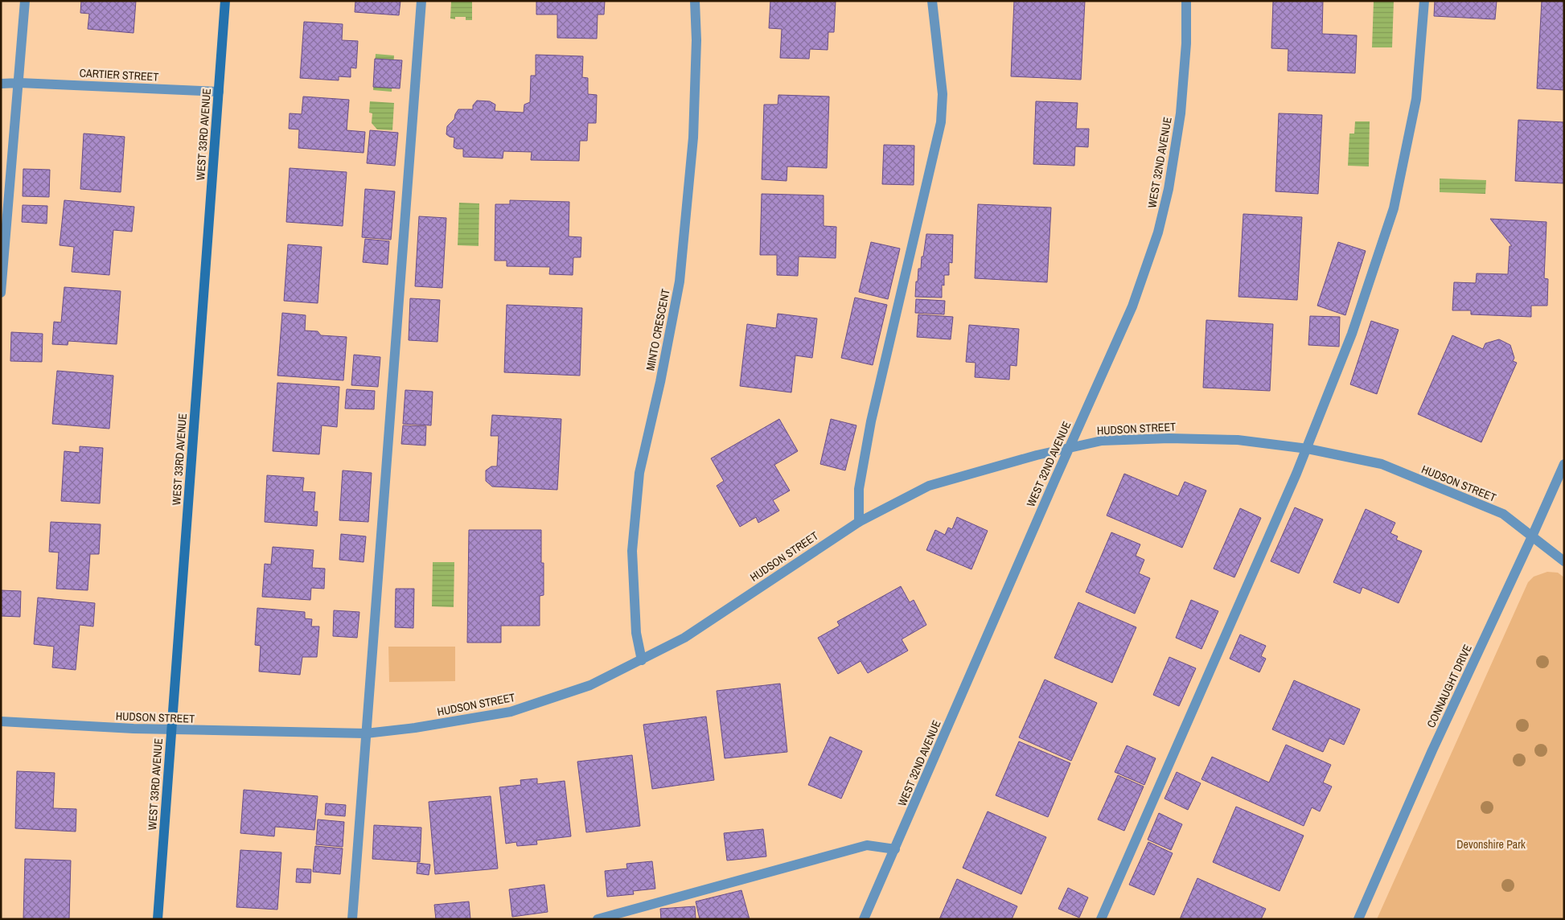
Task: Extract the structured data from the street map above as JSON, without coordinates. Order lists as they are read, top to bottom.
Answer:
{
  "streets": {
    "street": [
      "CARTIER STREET",
      "WEST 33RD AVENUE",
      "WEST 32ND AVENUE",
      "MINTO CRESCENT",
      "HUDSON STREET",
      "CONNAUGHT DRIVE"
    ]
  },
  "crossings": [
    ["CARTIER STREET", "WEST 33RD AVENUE"],
    ["WEST 33RD AVENUE", "HUDSON STREET"],
    ["WEST 32ND AVENUE", "HUDSON STREET"],
    ["MINTO CRESCENT", "HUDSON STREET"],
    ["HUDSON STREET", "CONNAUGHT DRIVE"]
  ],
  "parks": ["Devonshire Park"]
}
